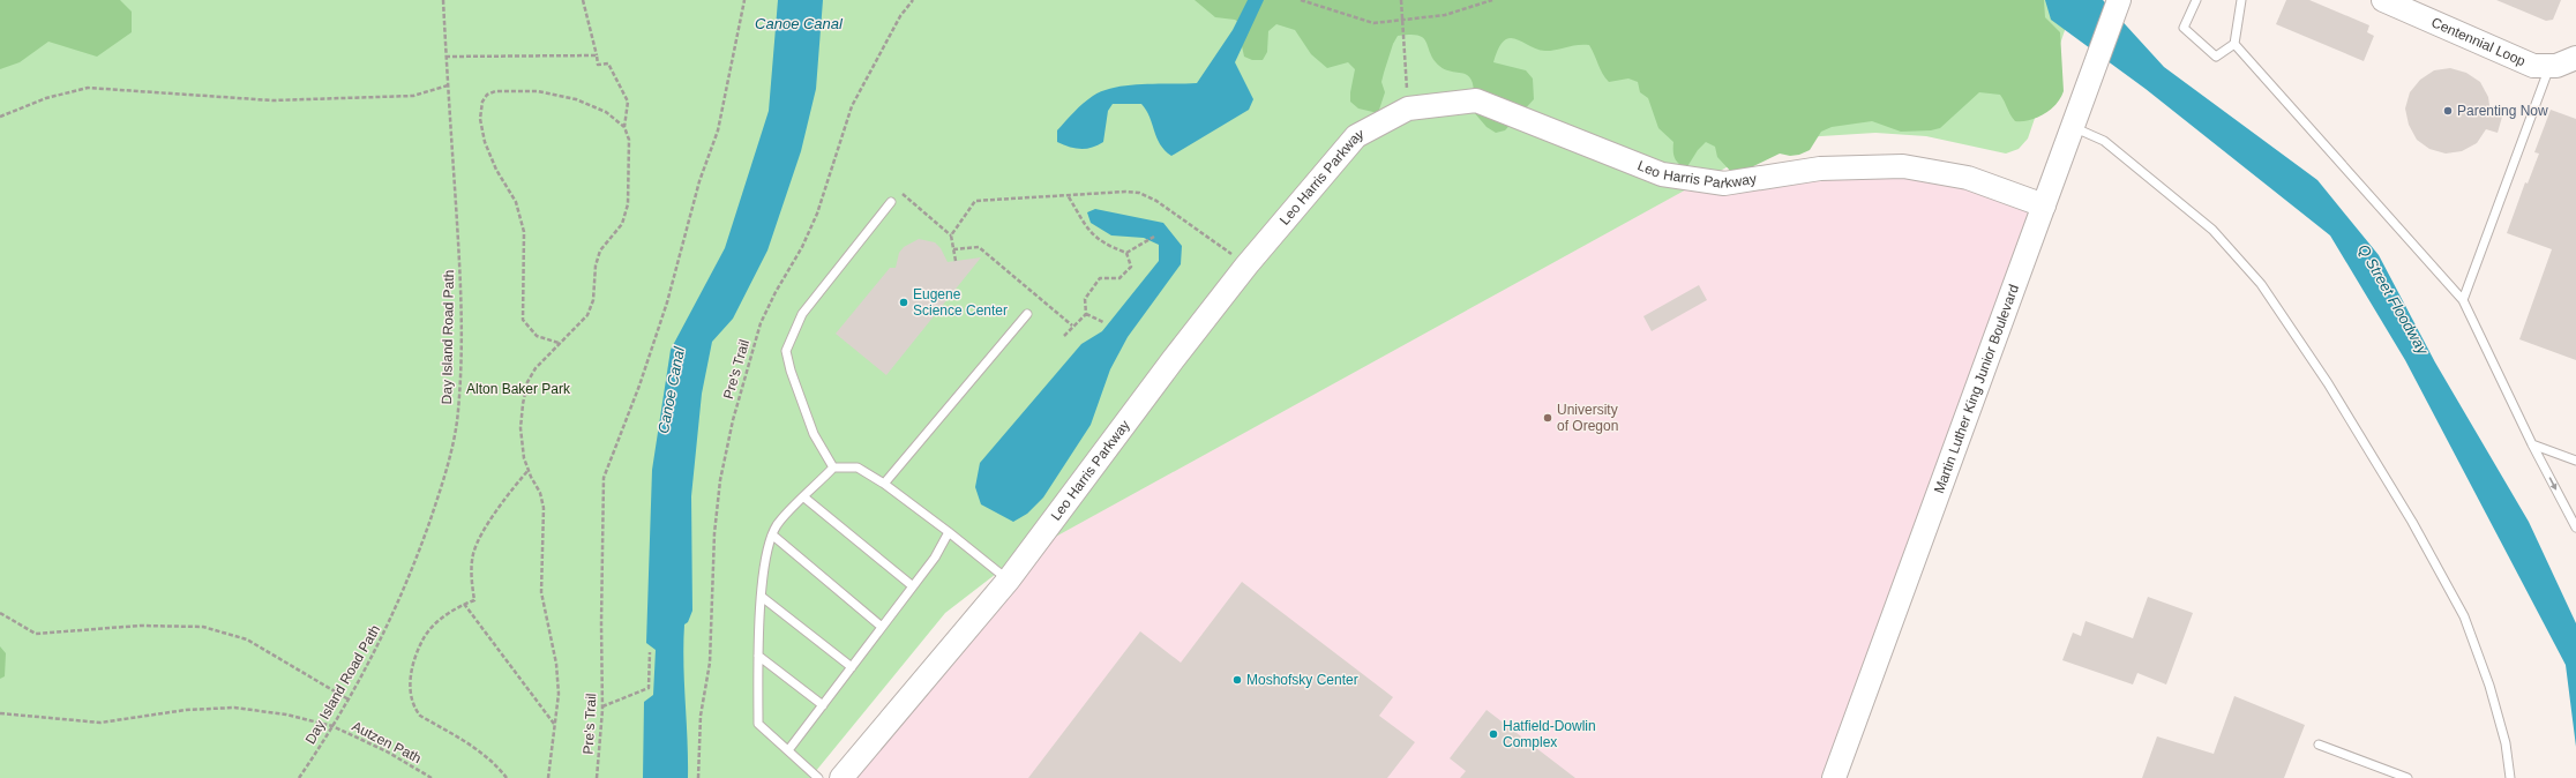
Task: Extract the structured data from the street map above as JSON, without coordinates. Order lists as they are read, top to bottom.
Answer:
{
  "streets": {
    "street": ["Centennial Loop", "Leo Harris Parkway", "Martin Luther King Junior Boulevard"],
    "path": ["Day Island Road Path", "Pre's Trail", "Autzen Path"]
  },
  "crossings": [
    ["Leo Harris Parkway", "Martin Luther King Junior Boulevard"],
    ["Day Island Road Path", "Autzen Path"]
  ],
  "water": ["Canoe Canal", "Q Street Floodway"],
  "parks": ["Alton Baker Park"],
  "places": [
    "Parenting Now",
    "Eugene Science Center",
    "University of Oregon",
    "Moshofsky Center",
    "Hatfield-Dowlin Complex"
  ]
}
